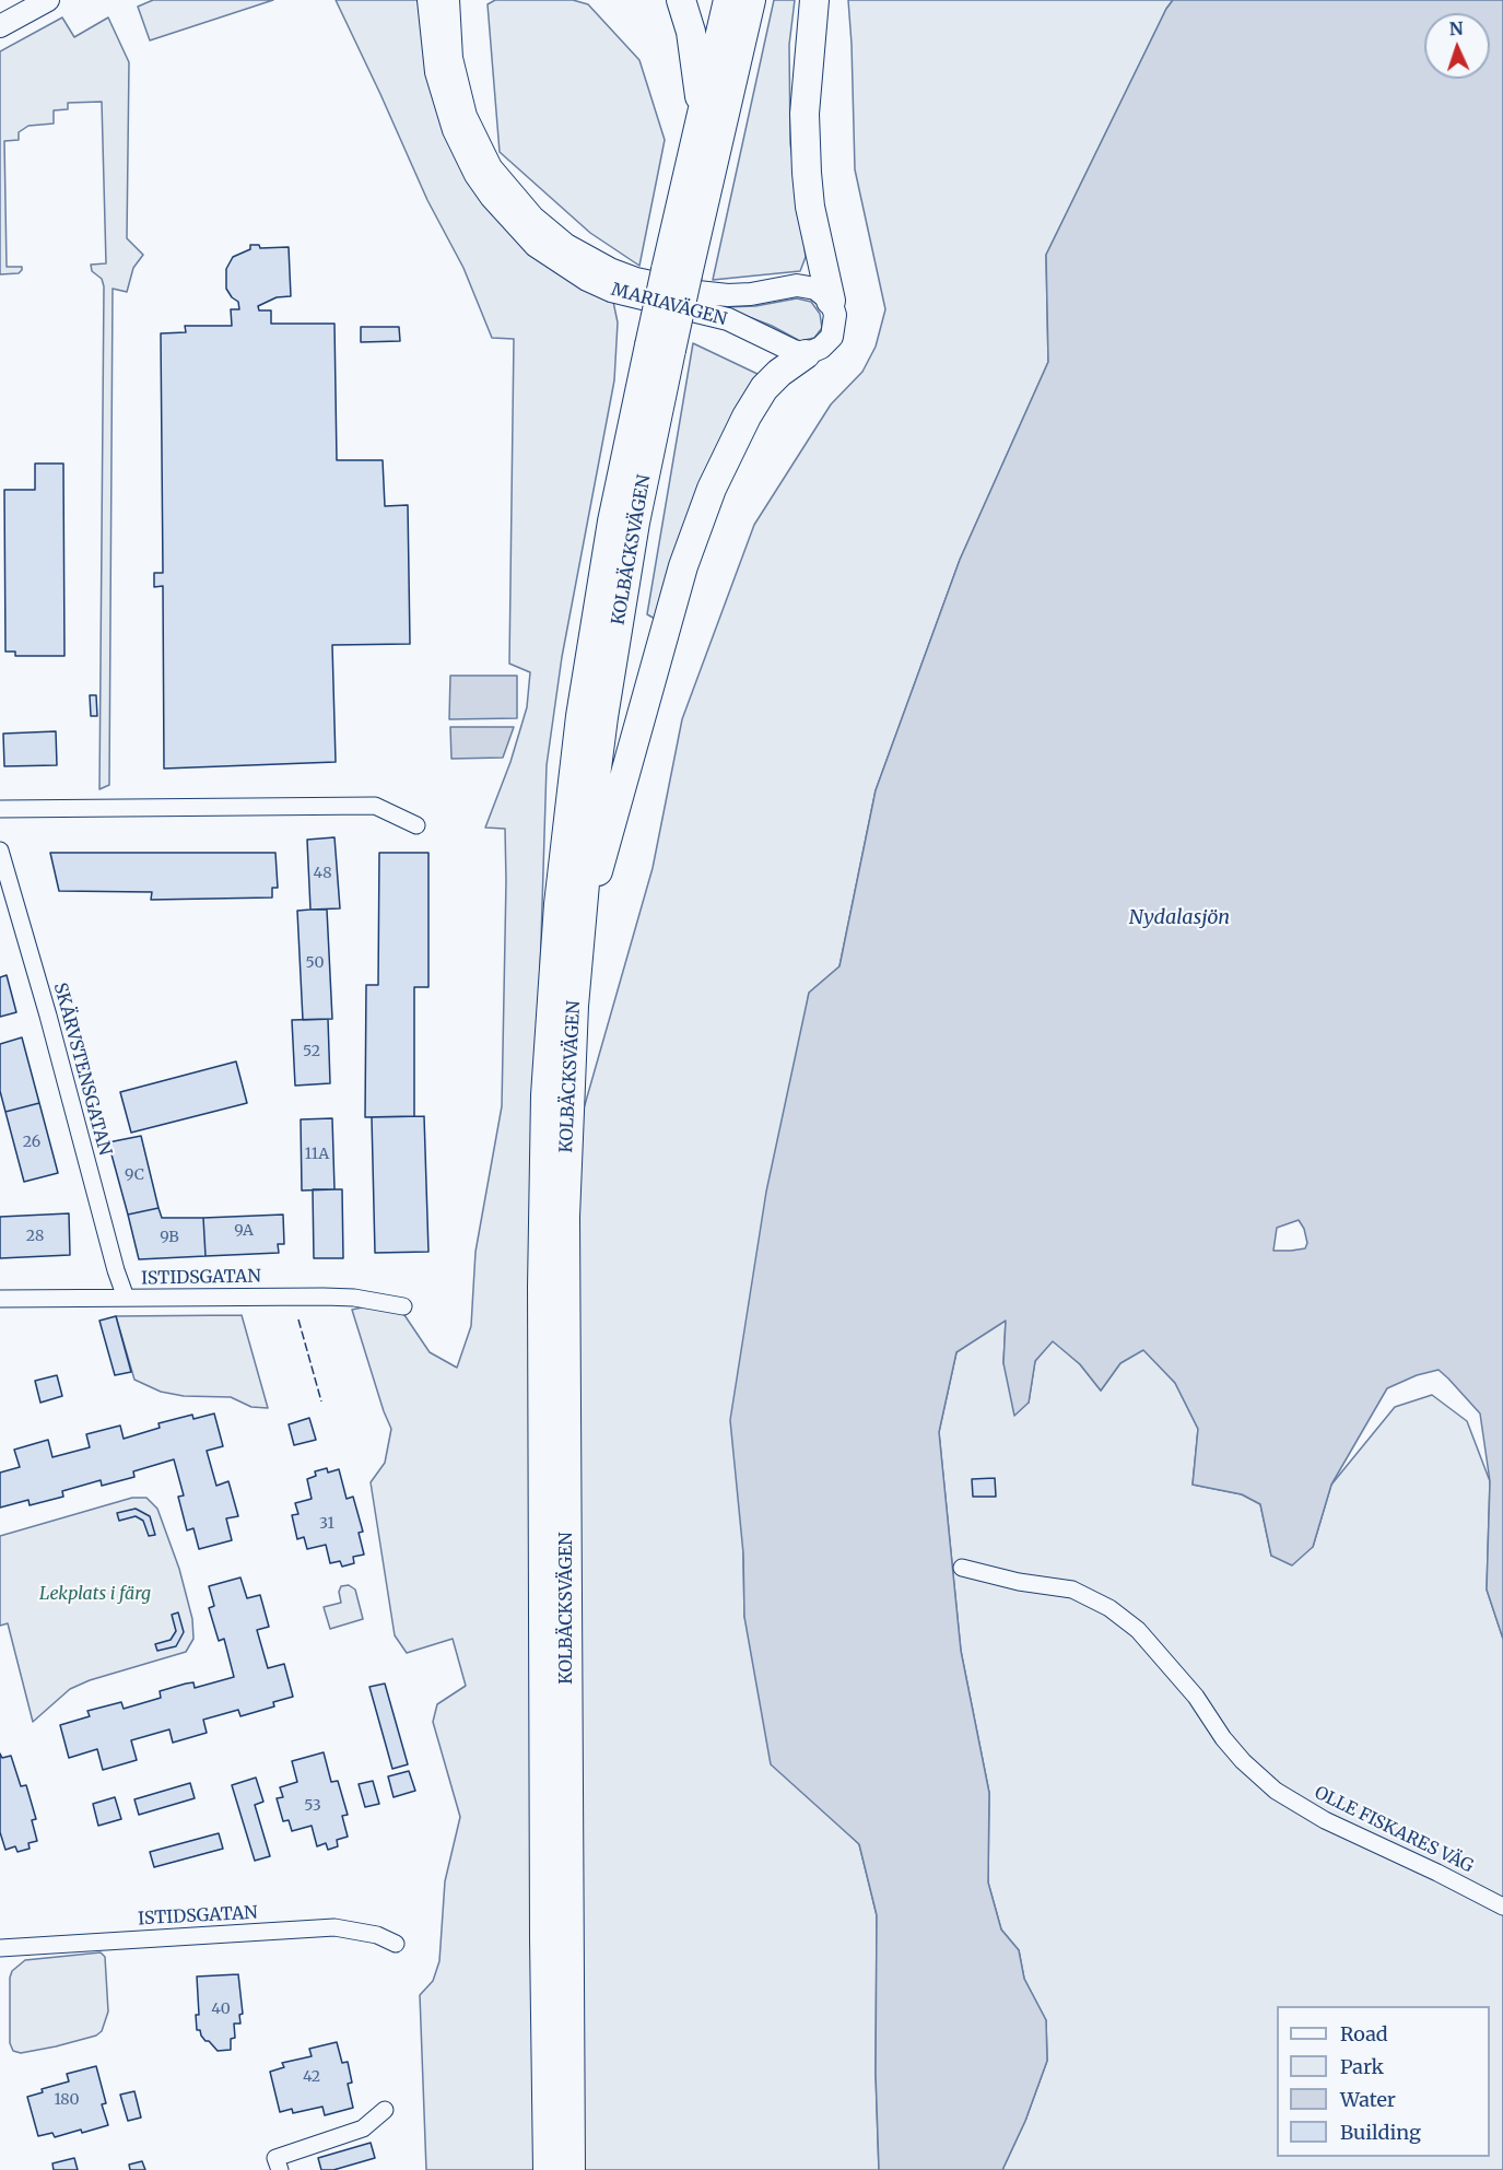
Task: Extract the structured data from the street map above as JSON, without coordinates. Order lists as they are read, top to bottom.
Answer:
{
  "streets": {
    "highway": ["KOLBÄCKSVÄGEN"],
    "street": [
      "MARIAVÄGEN",
      "SKÄRVSTENSGATAN",
      "ISTIDSGATAN",
      "OLLE FISKARES VÄG"
    ]
  },
  "crossings": [
    ["SKÄRVSTENSGATAN", "ISTIDSGATAN"]
  ],
  "water": ["Nydalasjön"],
  "parks": ["Lekplats i färg"],
  "house_numbers": [
    "48",
    "50",
    "52",
    "26",
    "11A",
    "9C",
    "9A",
    "28",
    "9B",
    "31",
    "53",
    "40",
    "42",
    "180"
  ],
  "legend": [
    "Road",
    "Park",
    "Water",
    "Building"
  ],
  "north": "top"
}
